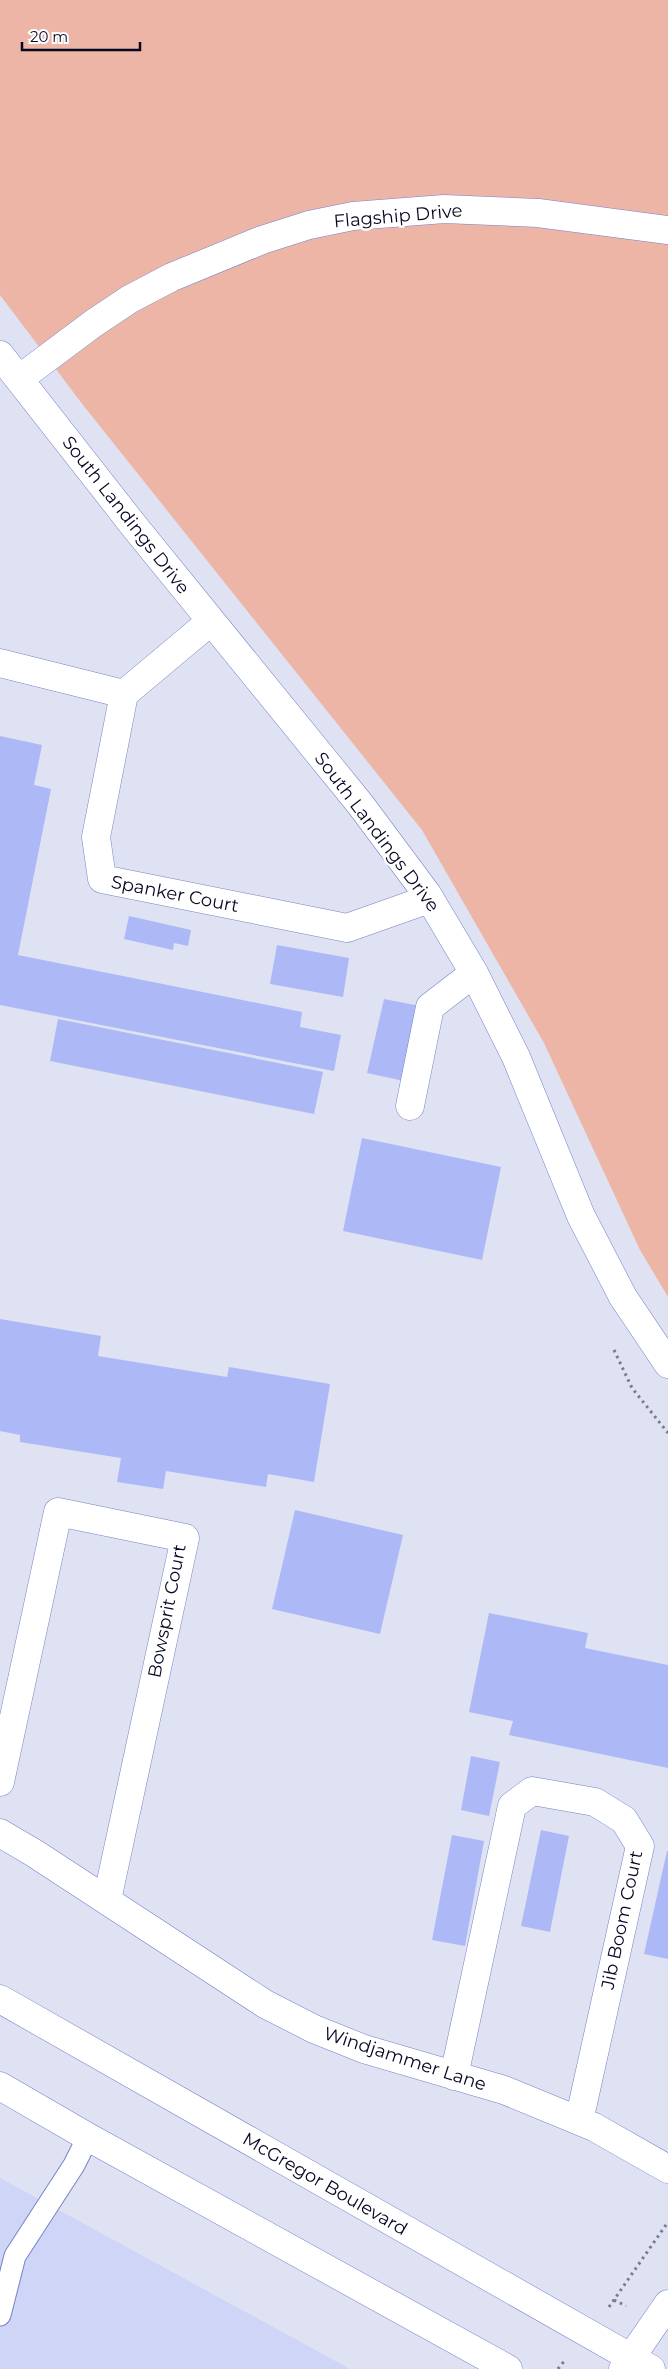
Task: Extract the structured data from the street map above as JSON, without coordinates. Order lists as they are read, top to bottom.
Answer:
{
  "streets": {
    "street": [
      "Flagship Drive",
      "South Landings Drive",
      "Spanker Court",
      "Bowsprit Court",
      "Jib Boom Court",
      "Windjammer Lane",
      "McGregor Boulevard"
    ]
  },
  "crossings": [
    ["Flagship Drive", "South Landings Drive"],
    ["South Landings Drive", "Spanker Court"],
    ["Bowsprit Court", "Windjammer Lane"],
    ["Jib Boom Court", "Windjammer Lane"]
  ],
  "scale_bar": "20 m"
}
